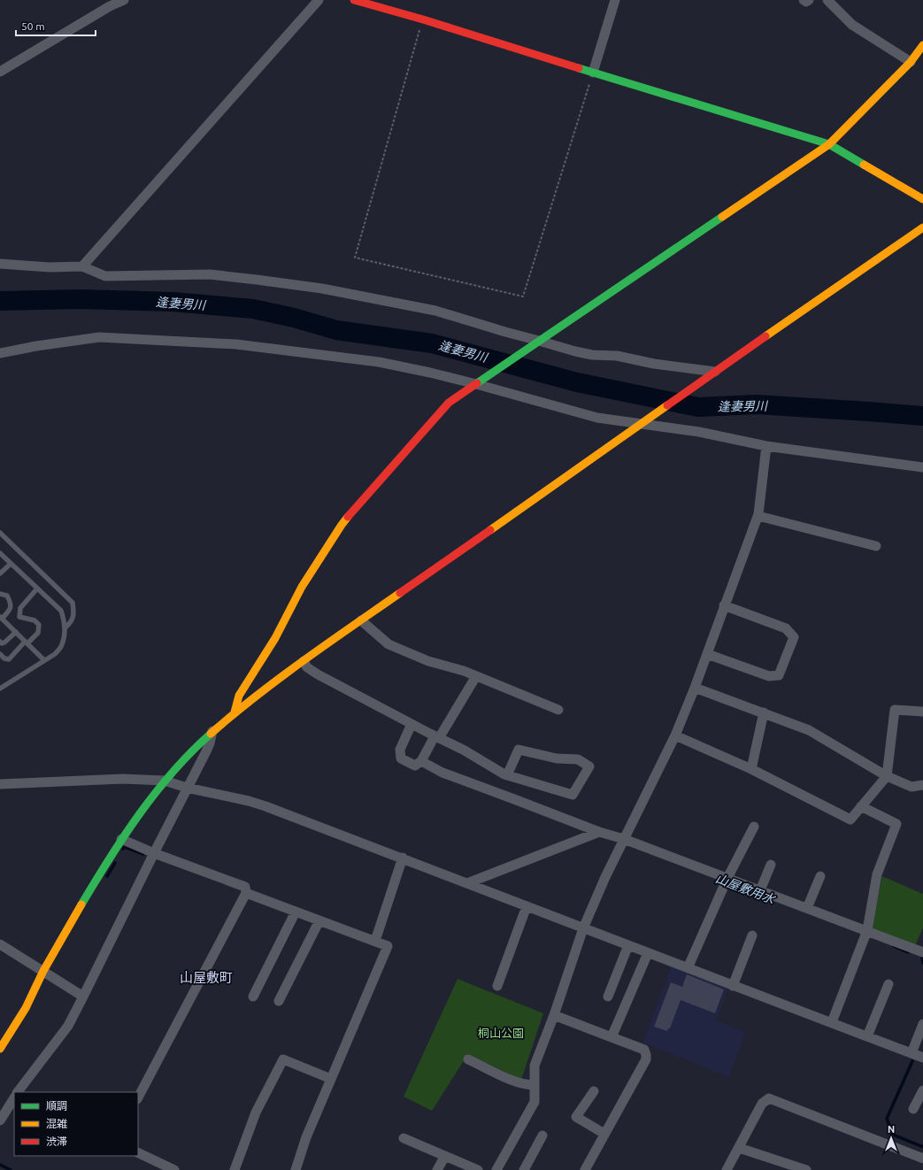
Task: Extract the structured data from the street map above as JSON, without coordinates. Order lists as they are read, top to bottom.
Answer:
{
  "districts": ["山屋敷町"],
  "water": ["逢妻男川", "山屋敷用水"],
  "parks": ["桐山公園"],
  "legend": ["順調", "混雑", "渋滞"],
  "scale_bar": "50 m",
  "north": "top"
}
